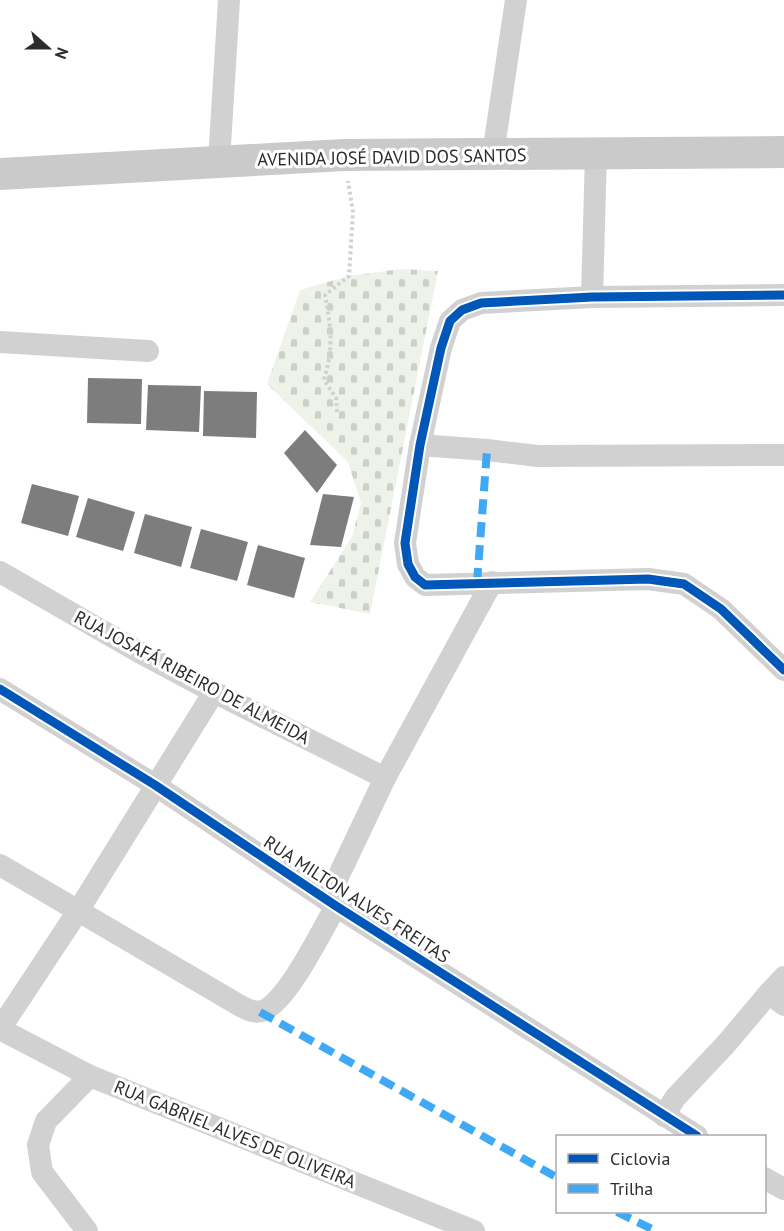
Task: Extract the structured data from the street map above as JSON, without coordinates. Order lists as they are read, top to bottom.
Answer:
{
  "streets": {
    "main road": ["AVENIDA JOSÉ DAVID DOS SANTOS"],
    "street": ["RUA JOSAFÁ RIBEIRO DE ALMEIDA", "RUA MILTON ALVES FREITAS", "RUA GABRIEL ALVES DE OLIVEIRA"]
  },
  "legend": ["Ciclovia", "Trilha"],
  "north": "right"
}
